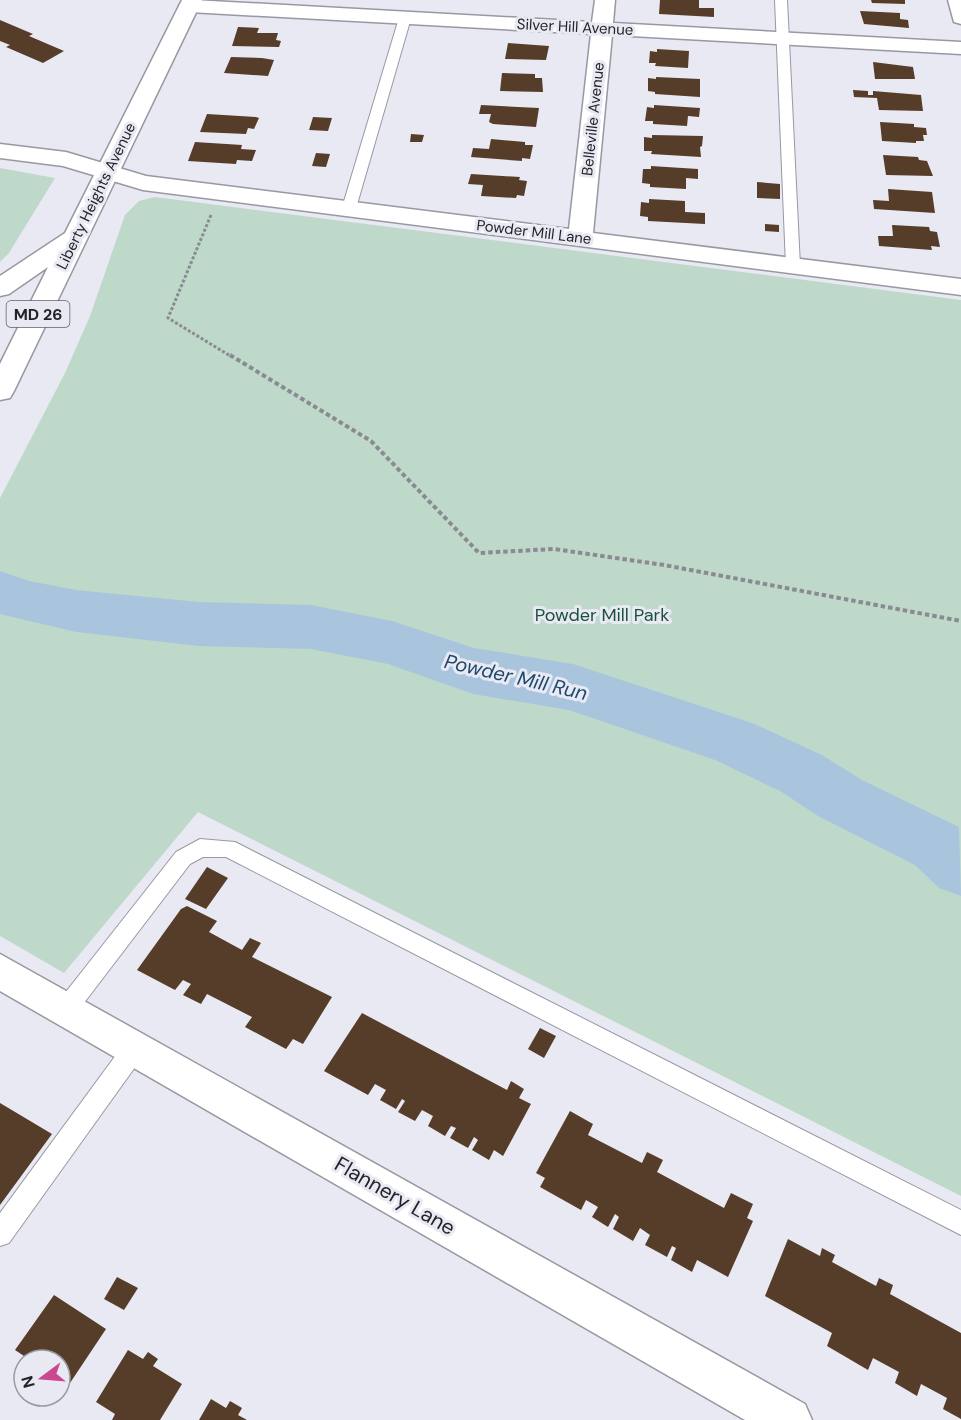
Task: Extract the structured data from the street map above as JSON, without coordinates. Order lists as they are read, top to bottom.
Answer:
{
  "streets": {
    "street": [
      "Silver Hill Avenue",
      "Belleville Avenue",
      "Liberty Heights Avenue",
      "Powder Mill Lane",
      "MD 26",
      "Flannery Lane"
    ]
  },
  "crossings": [
    ["Silver Hill Avenue", "Belleville Avenue"],
    ["Silver Hill Avenue", "Liberty Heights Avenue"],
    ["Belleville Avenue", "Powder Mill Lane"],
    ["Liberty Heights Avenue", "Powder Mill Lane"]
  ],
  "water": ["Powder Mill Run"],
  "parks": ["Powder Mill Park"],
  "north": "left"
}
